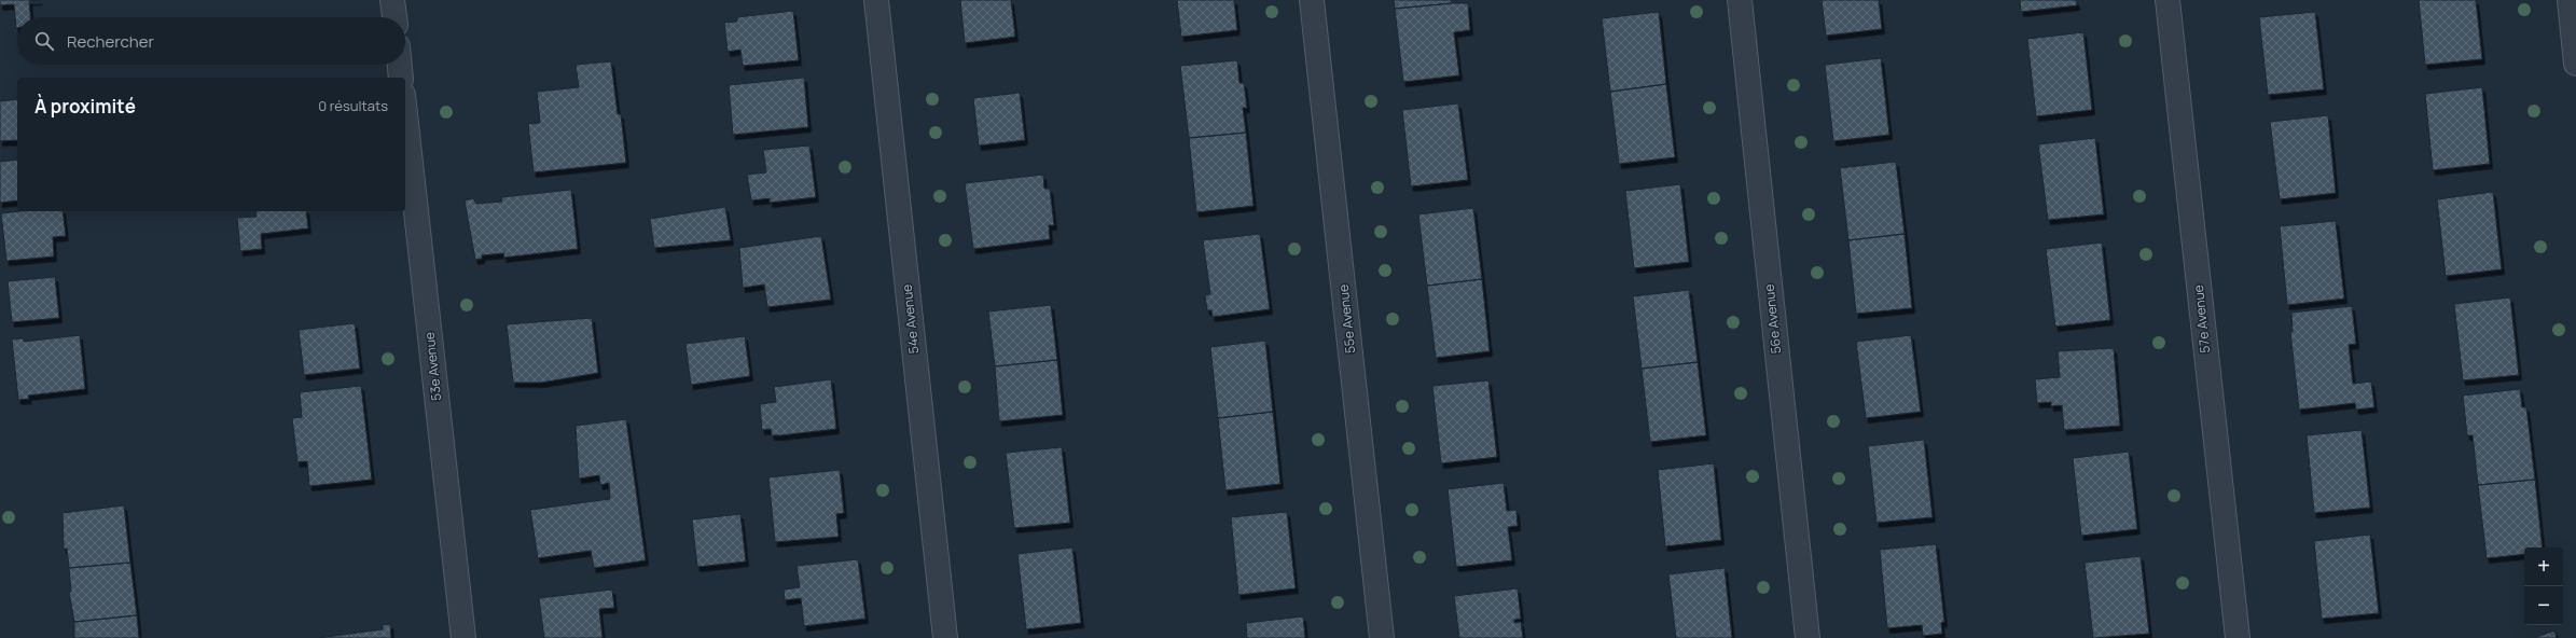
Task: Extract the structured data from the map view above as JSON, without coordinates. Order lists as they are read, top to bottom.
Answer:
{
  "streets": {
    "street": [
      "54e Avenue",
      "55e Avenue",
      "56e Avenue",
      "57e Avenue",
      "53e Avenue"
    ]
  },
  "page": {
    "search": "Rechercher",
    "heading": ["À proximité", "0 résultats"],
    "map_buttons": ["+", "−"]
  }
}
